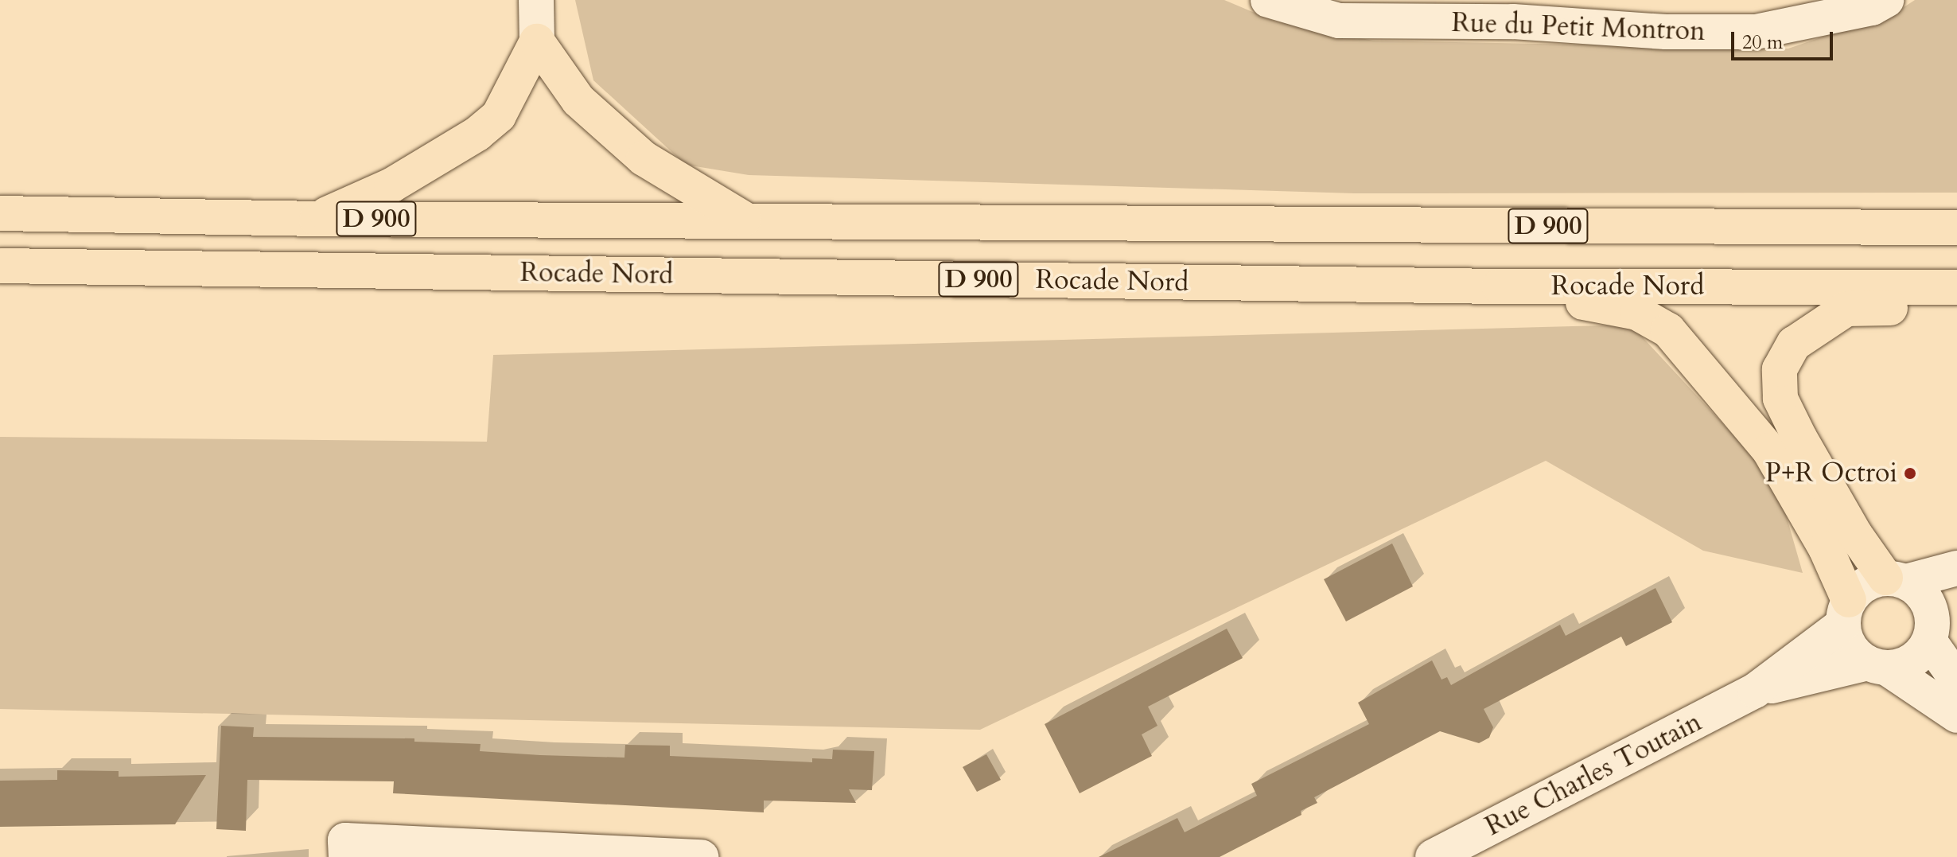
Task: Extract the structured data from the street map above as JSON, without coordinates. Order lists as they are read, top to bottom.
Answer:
{
  "streets": {
    "main road": ["D 900", "Rocade Nord"],
    "street": ["Rue du Petit Montron", "Rue Charles Toutain"]
  },
  "places": ["P+R Octroi"],
  "scale_bar": "20 m"
}
